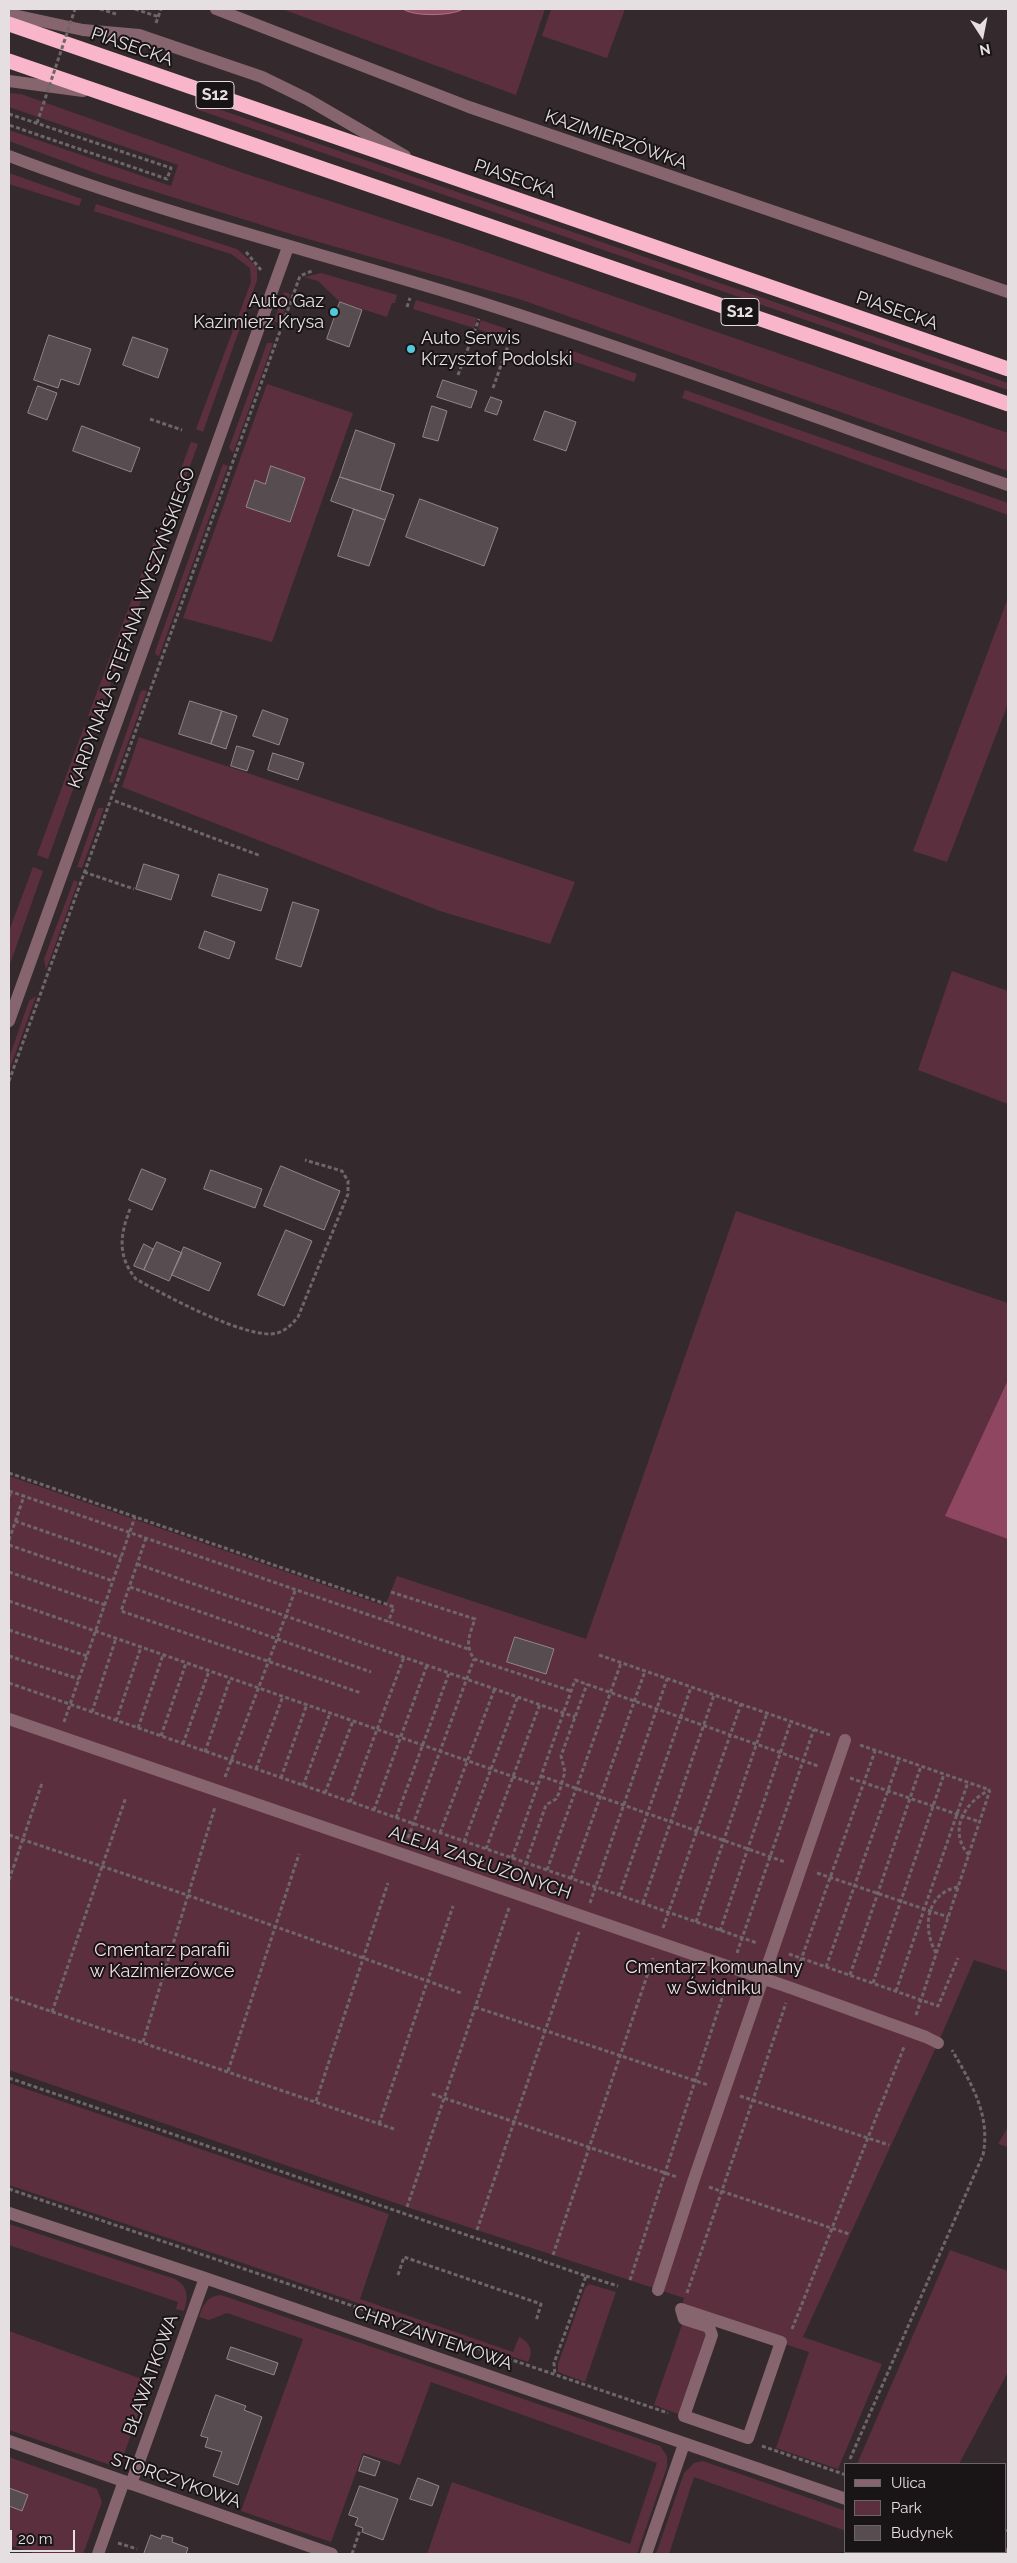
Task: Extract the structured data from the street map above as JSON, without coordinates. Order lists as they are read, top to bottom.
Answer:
{
  "streets": {
    "highway": ["PIASECKA", "S12"],
    "street": [
      "KAZIMIERZÓWKA",
      "KARDYNAŁA STEFANA WYSZYŃSKIEGO",
      "ALEJA ZASŁUŻONYCH",
      "CHRYZANTEMOWA",
      "BŁAWATKOWA",
      "STORCZYKOWA"
    ]
  },
  "crossings": [
    ["CHRYZANTEMOWA", "BŁAWATKOWA"],
    ["BŁAWATKOWA", "STORCZYKOWA"]
  ],
  "parks": ["Cmentarz parafii w Kazimierzówce", "Cmentarz komunalny w Świdniku"],
  "places": ["Auto Gaz Kazimierz Krysa", "Auto Serwis Krzysztof Podolski"],
  "legend": ["Ulica", "Park", "Budynek"],
  "scale_bar": "20 m",
  "north": "bottom"
}
